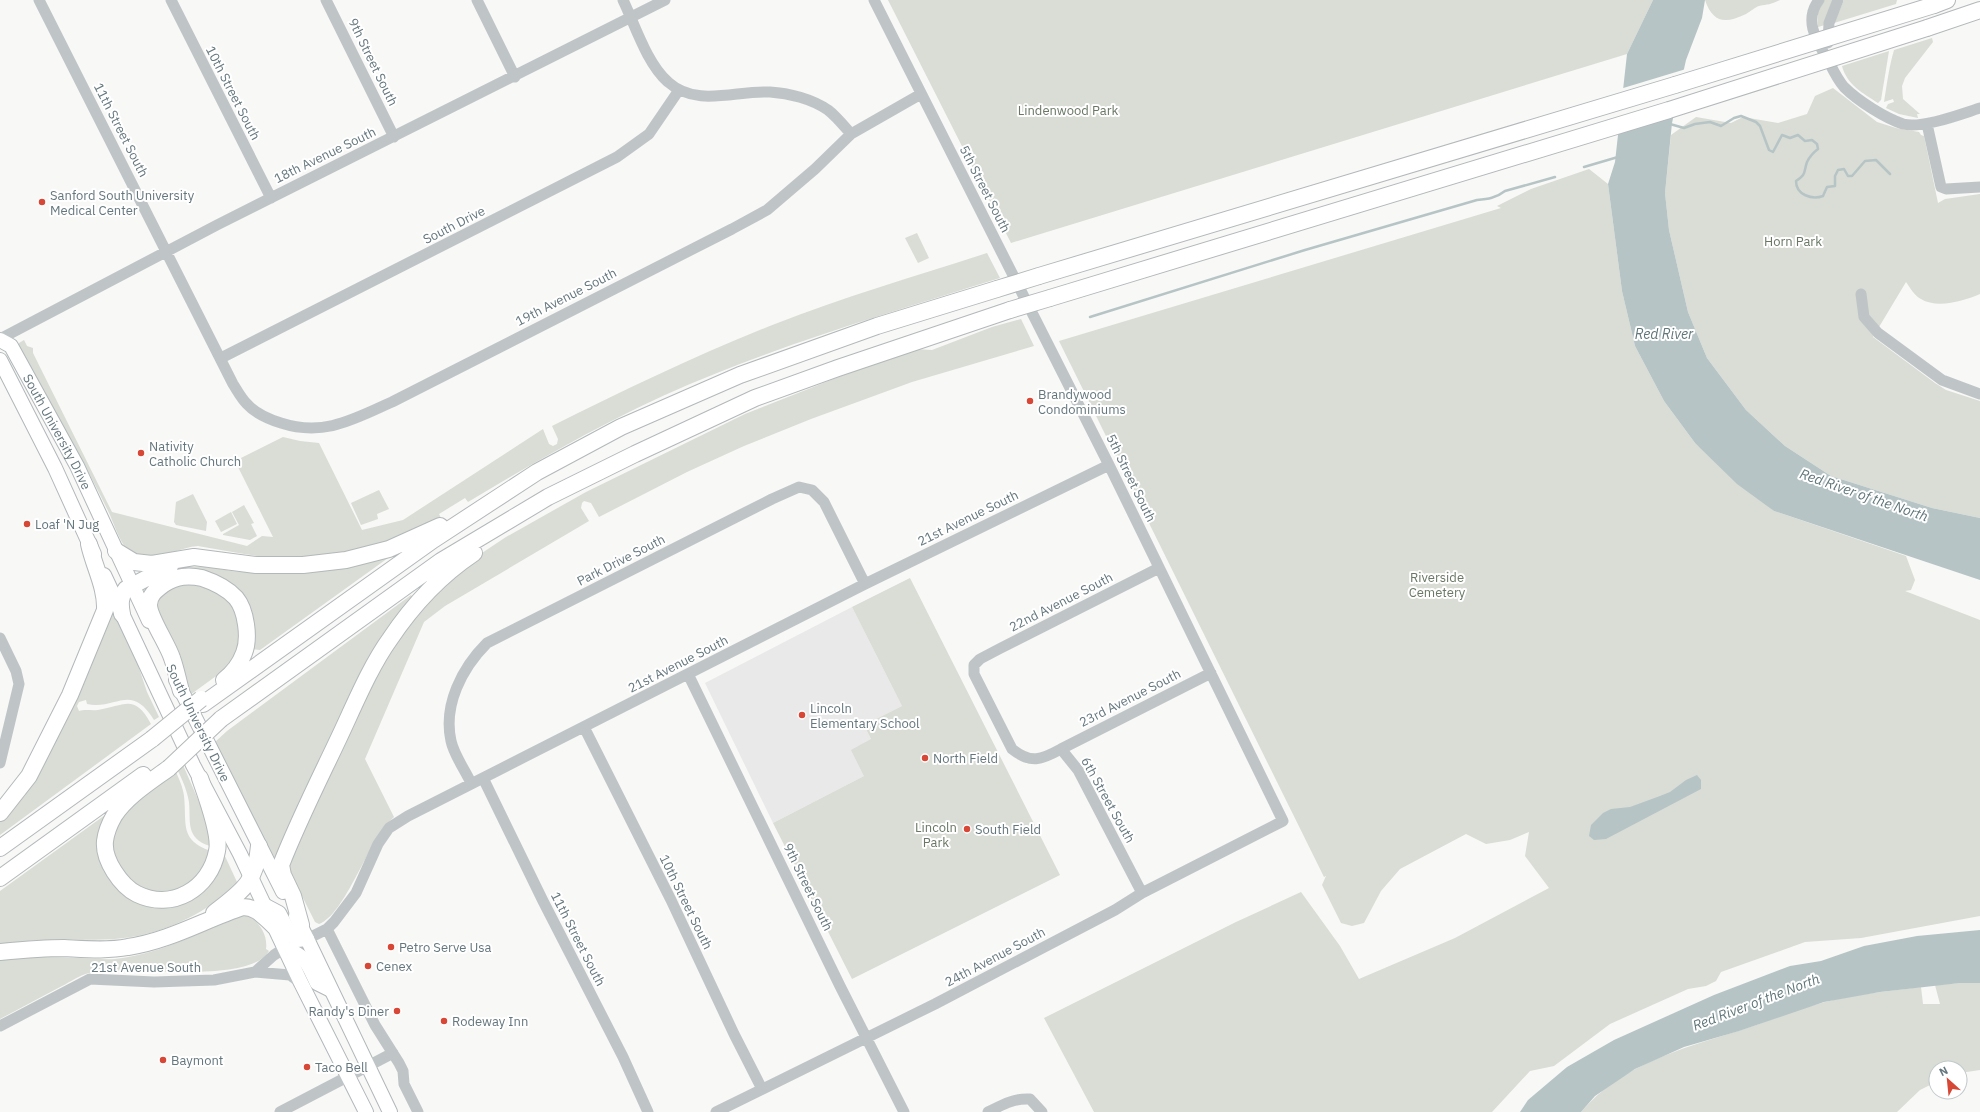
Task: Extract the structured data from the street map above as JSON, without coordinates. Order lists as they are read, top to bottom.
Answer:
{
  "streets": {
    "main road": ["South University Drive"],
    "street": [
      "9th Street South",
      "10th Street South",
      "11th Street South",
      "18th Avenue South",
      "5th Street South",
      "South Drive",
      "19th Avenue South",
      "21st Avenue South",
      "Park Drive South",
      "22nd Avenue South",
      "23rd Avenue South",
      "6th Street South",
      "24th Avenue South"
    ]
  },
  "crossings": [
    ["9th Street South", "18th Avenue South"],
    ["9th Street South", "21st Avenue South"],
    ["9th Street South", "24th Avenue South"],
    ["10th Street South", "18th Avenue South"],
    ["10th Street South", "21st Avenue South"],
    ["10th Street South", "24th Avenue South"],
    ["11th Street South", "18th Avenue South"],
    ["11th Street South", "South Drive"],
    ["11th Street South", "19th Avenue South"],
    ["11th Street South", "21st Avenue South"],
    ["18th Avenue South", "South University Drive"],
    ["5th Street South", "19th Avenue South"],
    ["5th Street South", "21st Avenue South"],
    ["5th Street South", "22nd Avenue South"],
    ["5th Street South", "23rd Avenue South"],
    ["5th Street South", "24th Avenue South"],
    ["South Drive", "19th Avenue South"],
    ["South University Drive", "21st Avenue South"],
    ["21st Avenue South", "Park Drive South"],
    ["22nd Avenue South", "23rd Avenue South"],
    ["22nd Avenue South", "6th Street South"],
    ["23rd Avenue South", "6th Street South"],
    ["6th Street South", "24th Avenue South"]
  ],
  "water": ["Red River", "Red River of the North"],
  "parks": [
    "Lindenwood Park",
    "Horn Park",
    "Riverside Cemetery",
    "Lincoln Park"
  ],
  "places": [
    "Sanford South University Medical Center",
    "Brandywood Condominiums",
    "Nativity Catholic Church",
    "Loaf 'N Jug",
    "Lincoln Elementary School",
    "North Field",
    "South Field",
    "Petro Serve Usa",
    "Cenex",
    "Randy's Diner",
    "Rodeway Inn",
    "Baymont",
    "Taco Bell"
  ],
  "north": "top left"
}
